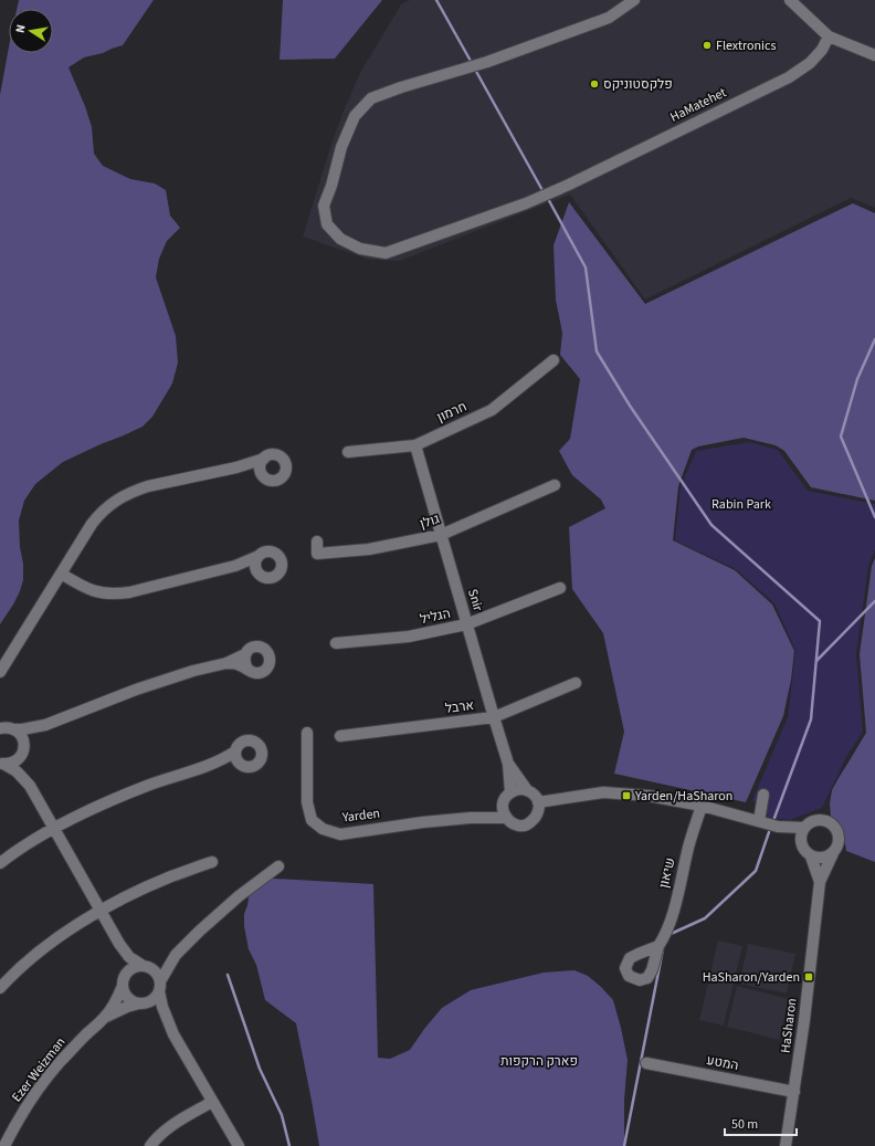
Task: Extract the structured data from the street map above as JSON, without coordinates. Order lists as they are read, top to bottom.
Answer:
{
  "streets": {
    "street": [
      "HaMatehet",
      "חרמון",
      "גולן",
      "Snir",
      "הגליל",
      "ארבל",
      "Yarden",
      "שיאון",
      "HaSharon",
      "המטע",
      "Ezer Weizman"
    ]
  },
  "crossings": [
    ["חרמון", "Snir"],
    ["גולן", "Snir"],
    ["Snir", "הגליל"],
    ["Snir", "ארבל"],
    ["Snir", "Yarden"],
    ["HaSharon", "המטע"]
  ],
  "parks": ["Rabin Park", "פארק הרקפות"],
  "places": {
    "other": ["Flextronics", "פלקסטוניקס"],
    "transit": ["Yarden/HaSharon", "HaSharon/Yarden"]
  },
  "scale_bar": "50 m",
  "north": "left"
}
